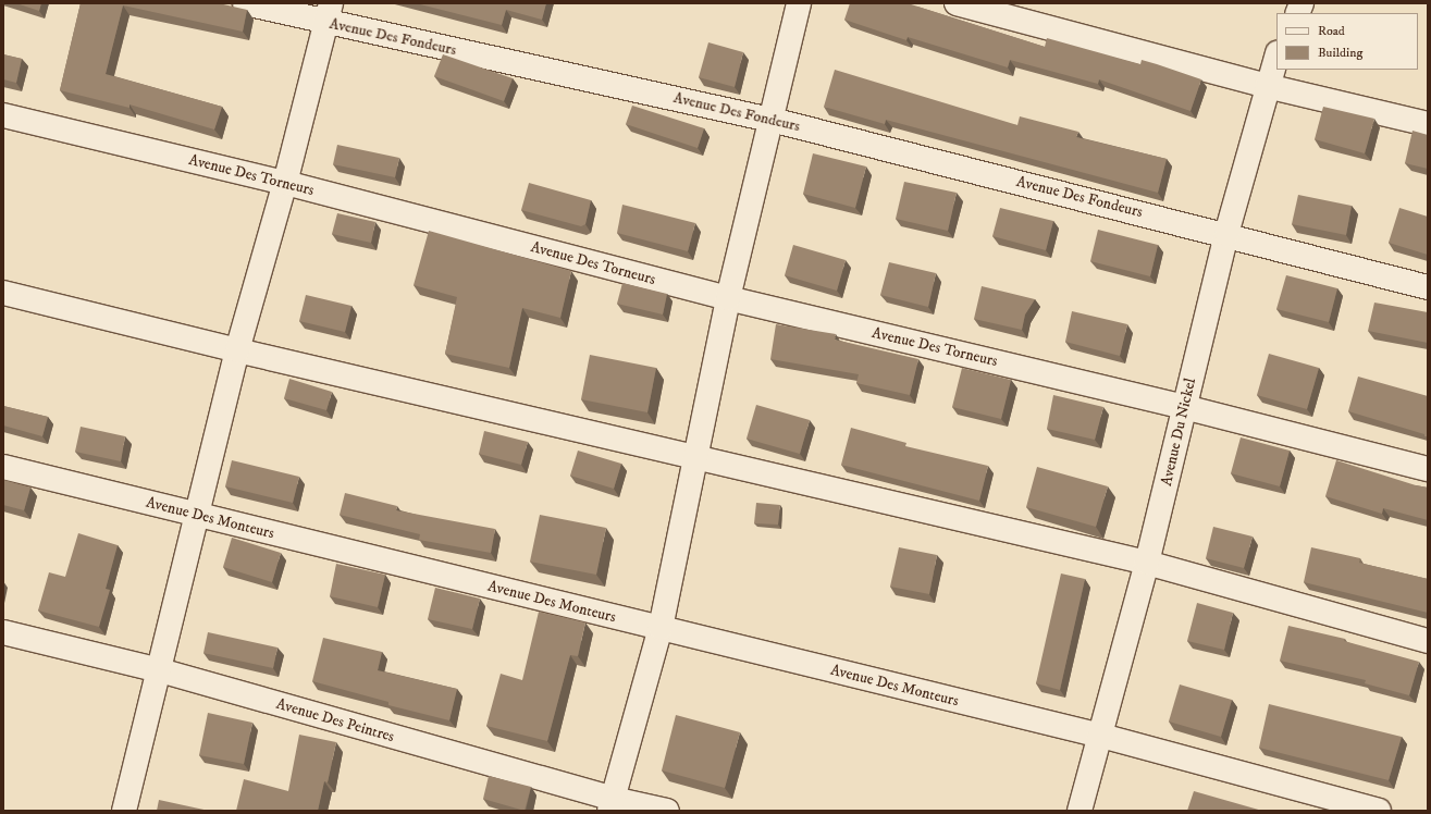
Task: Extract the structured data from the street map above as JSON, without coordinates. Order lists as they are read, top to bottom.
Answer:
{
  "streets": {
    "street": [
      "Avenue Des Fondeurs",
      "Avenue Des Torneurs",
      "Avenue Du Nickel",
      "Avenue Des Monteurs",
      "Avenue Des Peintres"
    ]
  },
  "crossings": [
    ["Avenue Des Fondeurs", "Avenue Du Nickel"],
    ["Avenue Des Torneurs", "Avenue Du Nickel"],
    ["Avenue Du Nickel", "Avenue Des Monteurs"]
  ],
  "legend": ["Road", "Building"]
}
